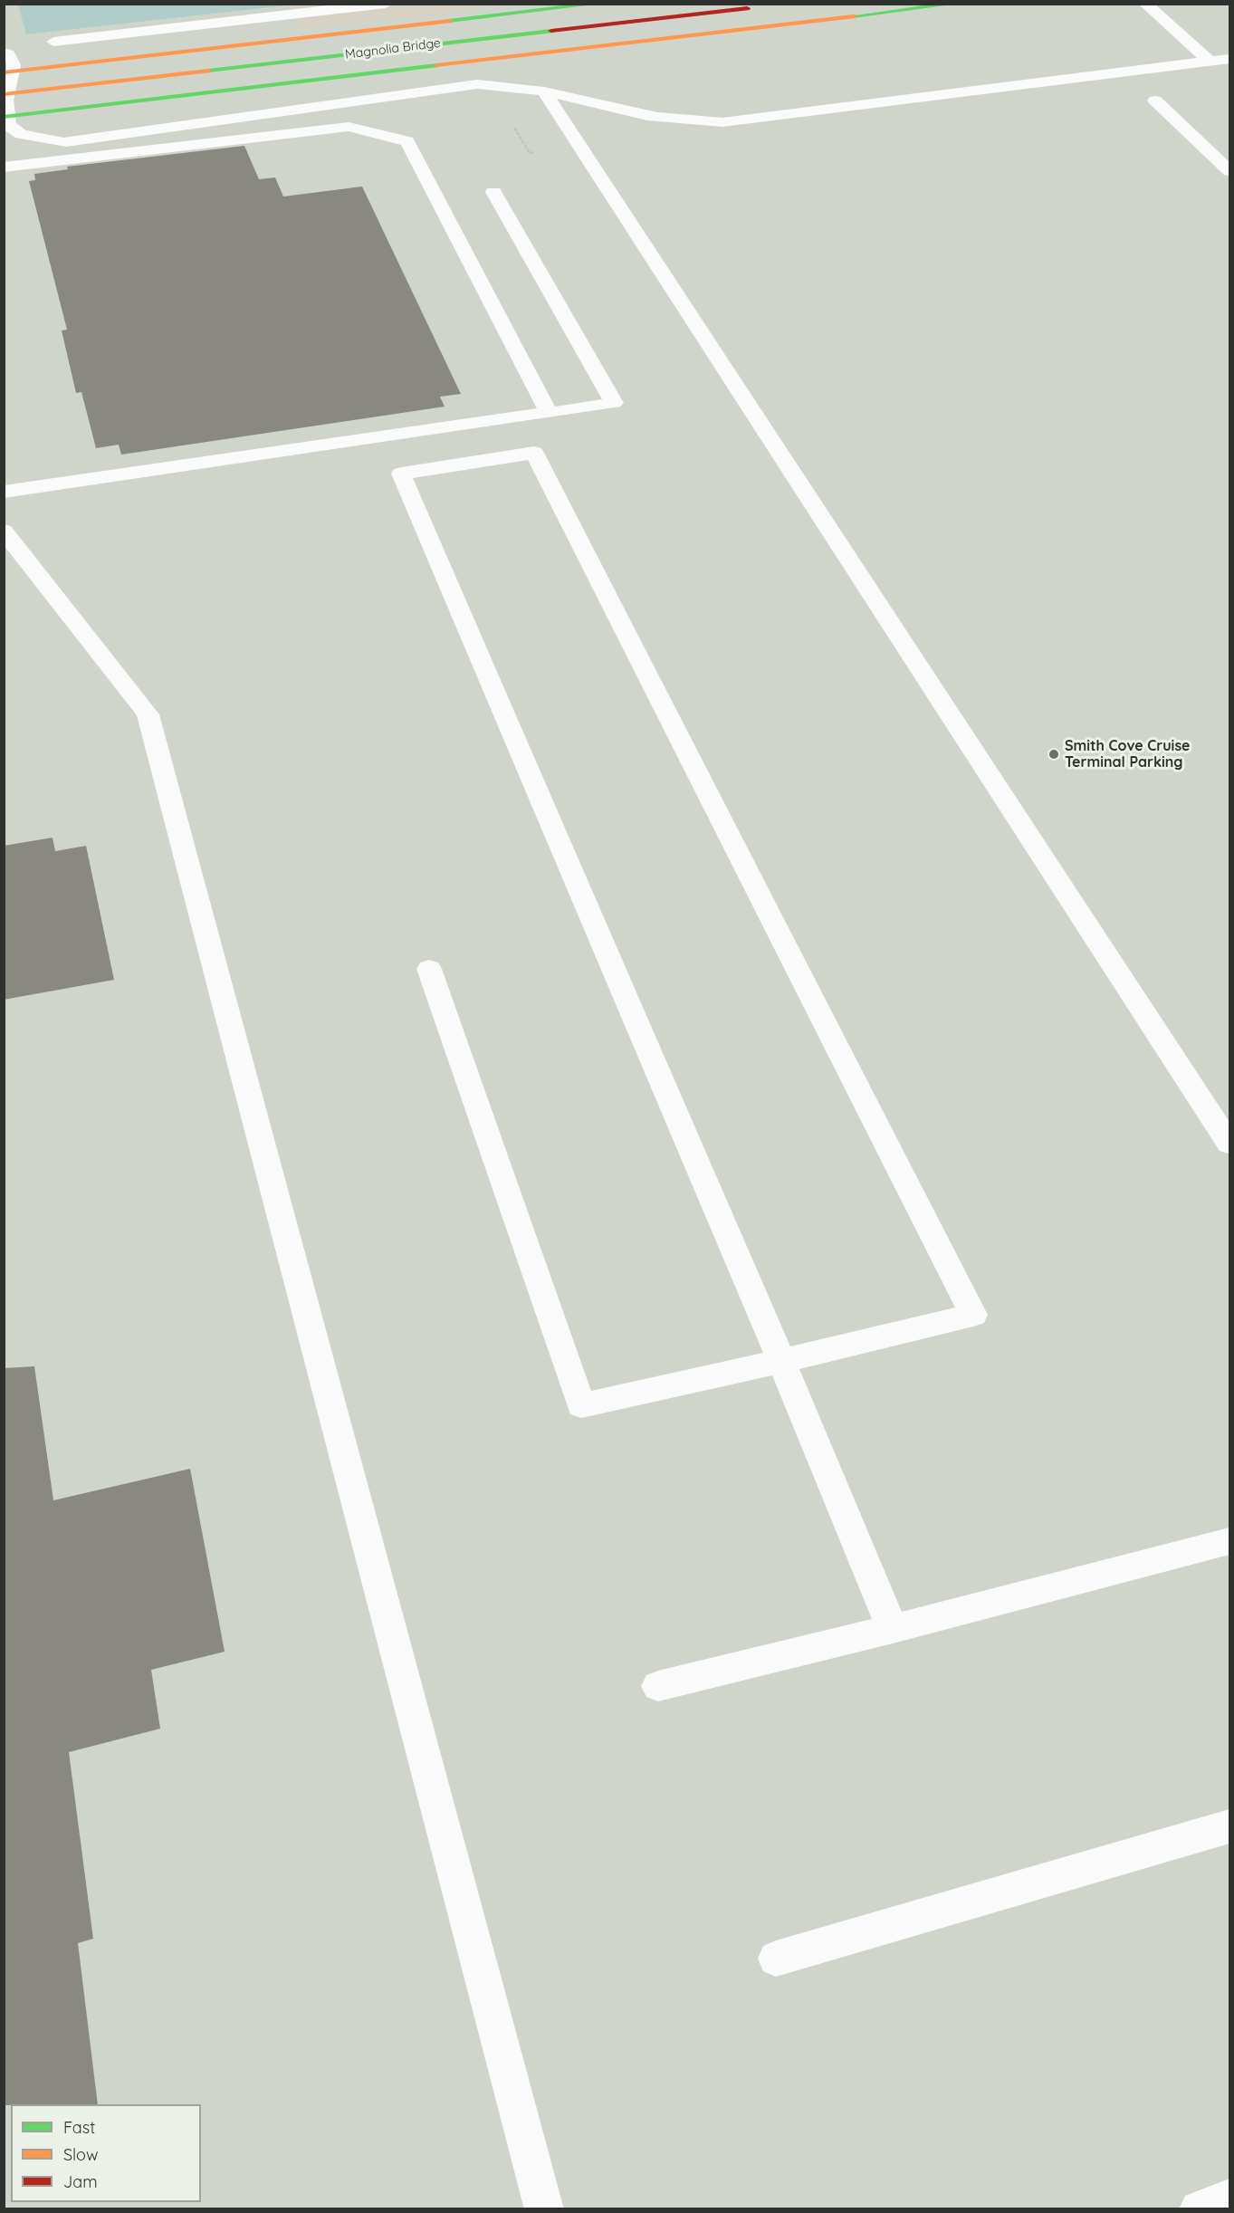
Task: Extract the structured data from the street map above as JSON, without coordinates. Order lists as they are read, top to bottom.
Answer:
{
  "streets": {
    "main road": ["Magnolia Bridge"]
  },
  "places": ["Smith Cove Cruise Terminal Parking"],
  "legend": ["Fast", "Slow", "Jam"]
}
